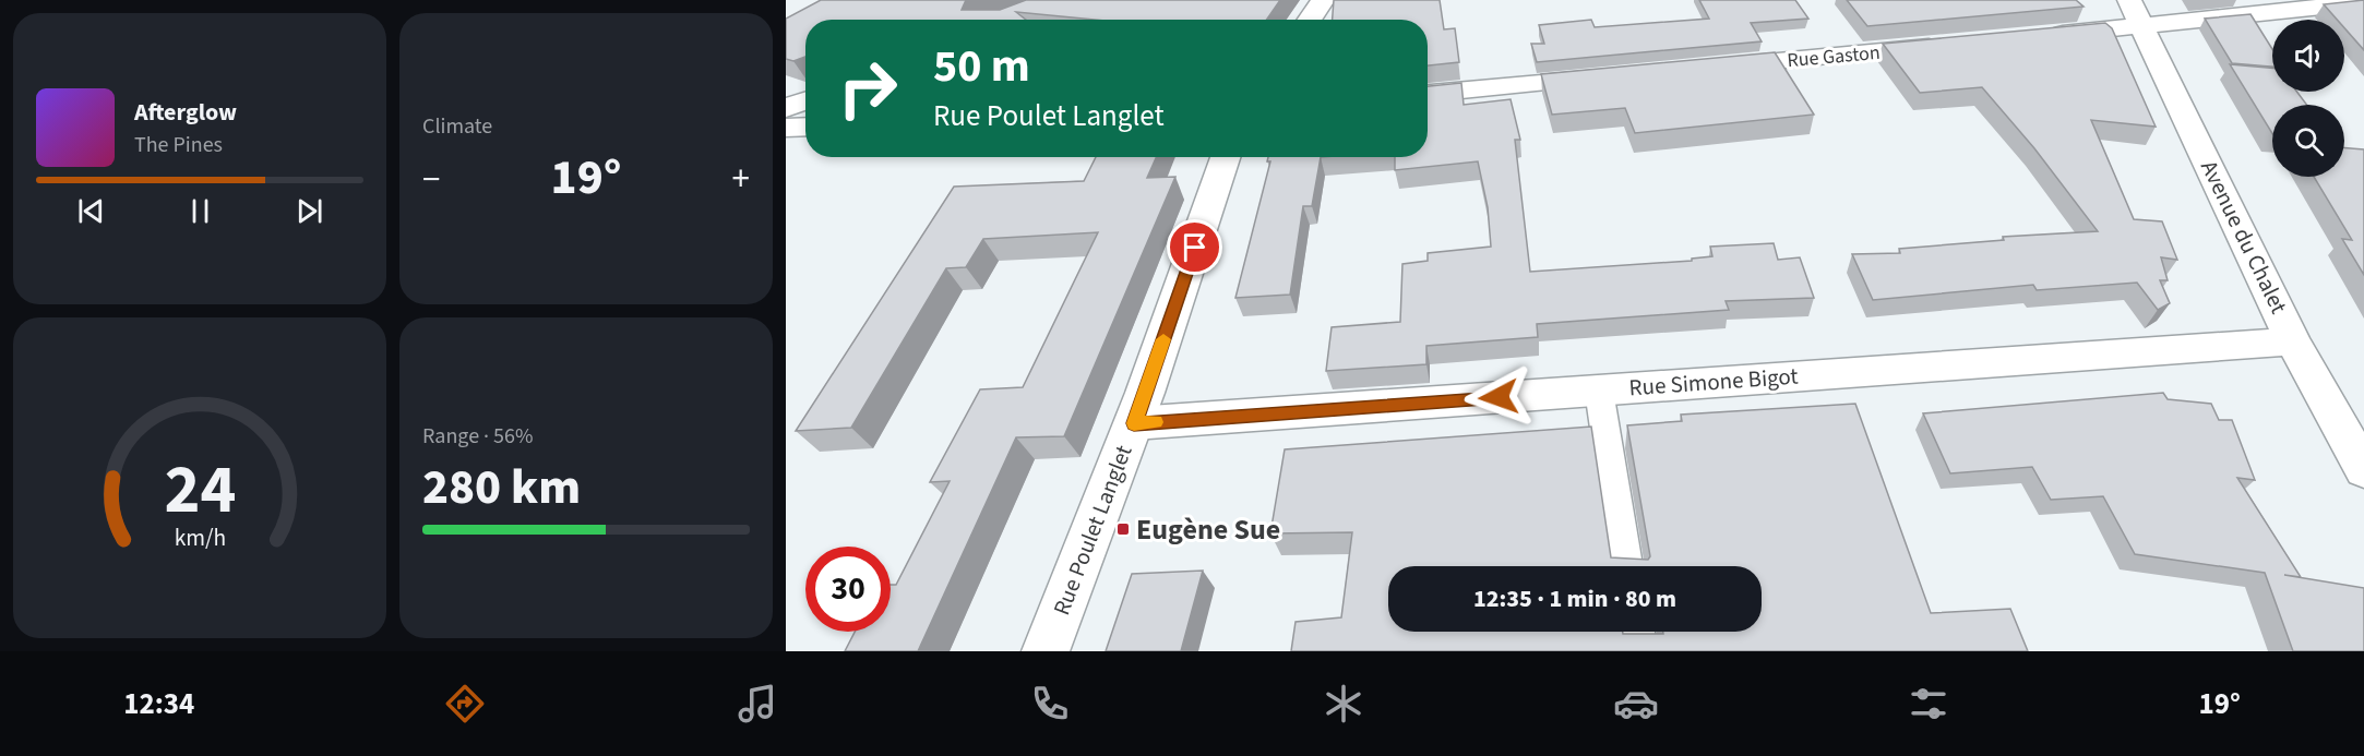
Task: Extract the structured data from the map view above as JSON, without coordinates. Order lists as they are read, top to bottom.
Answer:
{
  "streets": {
    "street": [
      "Rue Gaston",
      "Avenue du Chalet",
      "Rue Simone Bigot",
      "Rue Poulet Langlet"
    ]
  },
  "crossings": [
    ["Avenue du Chalet", "Rue Simone Bigot"],
    ["Rue Simone Bigot", "Rue Poulet Langlet"]
  ],
  "places": {
    "transit": ["Eugène Sue"]
  },
  "page": {
    "tile": [
      "Climate",
      ["Range · 56%", "280 km"]
    ],
    "turn": ["50 m", "Rue Poulet Langlet"],
    "song": ["Afterglow", "The Pines"],
    "heat": ["−", "19°", "+"],
    "limit": "30",
    "trip": "12:35 · 1 min · 80 m",
    "tabs": ["12:34", "19°"],
    "gauge": ["24", "km/h"]
  }
}
